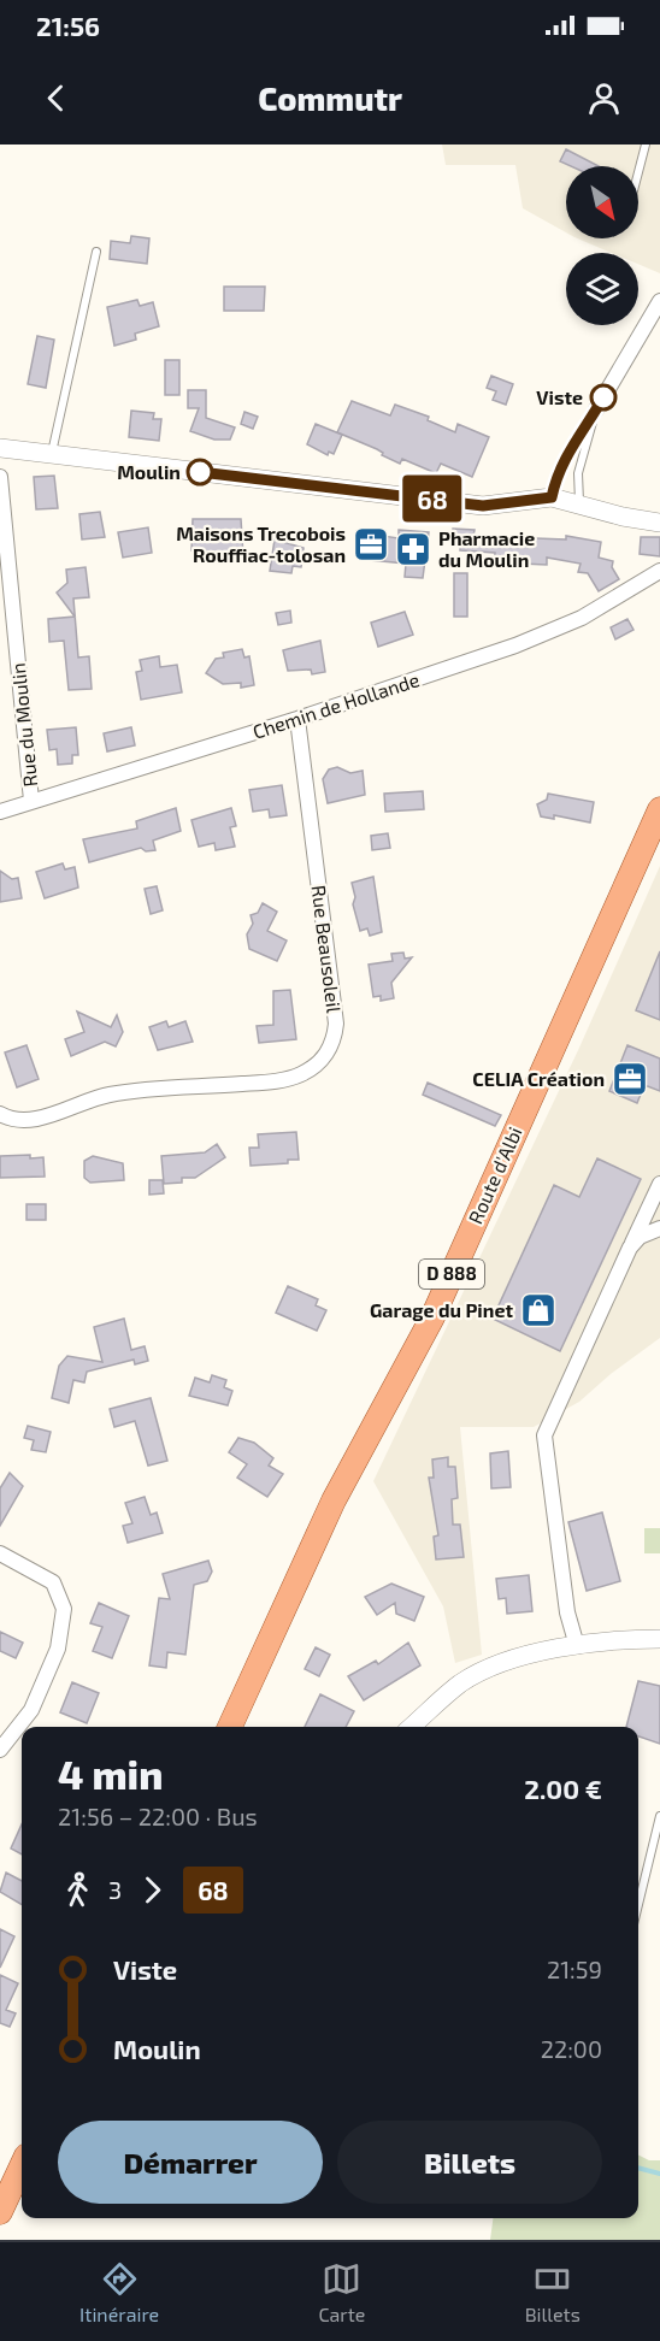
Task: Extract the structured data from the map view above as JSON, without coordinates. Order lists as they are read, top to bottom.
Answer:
{
  "streets": {
    "main road": ["Route d'Albi", "D 888"],
    "street": ["Chemin de Hollande", "Rue du Moulin", "Rue Beausoleil"]
  },
  "crossings": [
    ["Chemin de Hollande", "Rue du Moulin"],
    ["Chemin de Hollande", "Rue Beausoleil"]
  ],
  "places": {
    "other": ["Viste", "Moulin"],
    "office": ["Maisons Trecobois Rouffiac-tolosan", "CELIA Création"],
    "pharmacy": ["Pharmacie du Moulin"],
    "shop": ["Garage du Pinet"]
  },
  "lines": ["bus line 68"],
  "north": "bottom right",
  "page": {
    "status": "21:56",
    "header": "Commutr",
    "on_map": "68",
    "heading": ["4 min", "21:56 – 22:00 · Bus", "2.00 €"],
    "legs": ["3", "68"],
    "list": [
      {
        "name": "Viste",
        "value": "21:59"
      },
      {
        "name": "Moulin",
        "value": "22:00"
      }
    ],
    "buttons": ["Démarrer", "Billets"],
    "tabs": ["Itinéraire", "Carte", "Billets"]
  }
}
